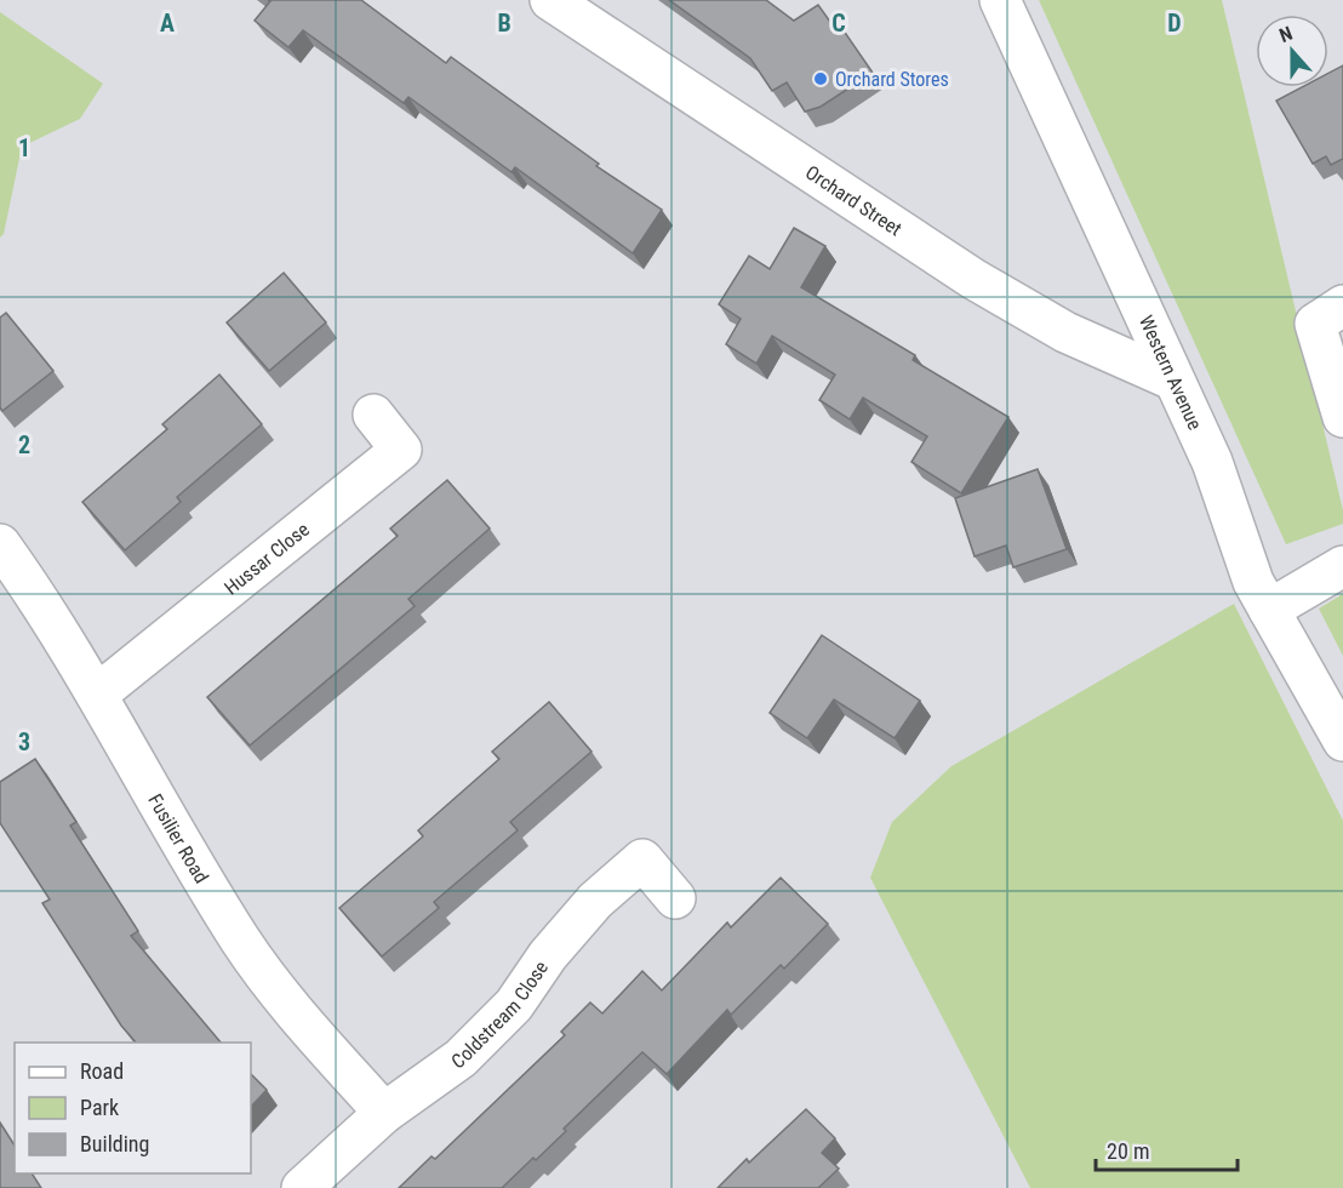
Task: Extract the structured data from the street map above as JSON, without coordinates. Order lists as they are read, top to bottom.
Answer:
{
  "streets": {
    "street": [
      "Orchard Street",
      "Western Avenue",
      "Hussar Close",
      "Fusilier Road",
      "Coldstream Close"
    ]
  },
  "crossings": [
    ["Orchard Street", "Western Avenue"],
    ["Hussar Close", "Fusilier Road"],
    ["Fusilier Road", "Coldstream Close"]
  ],
  "places": ["Orchard Stores"],
  "legend": ["Road", "Park", "Building"],
  "scale_bar": "20 m",
  "north": "top",
  "grid": {
    "columns": [
      "A",
      "B",
      "C",
      "D"
    ],
    "rows": ["1", "2", "3"]
  }
}
